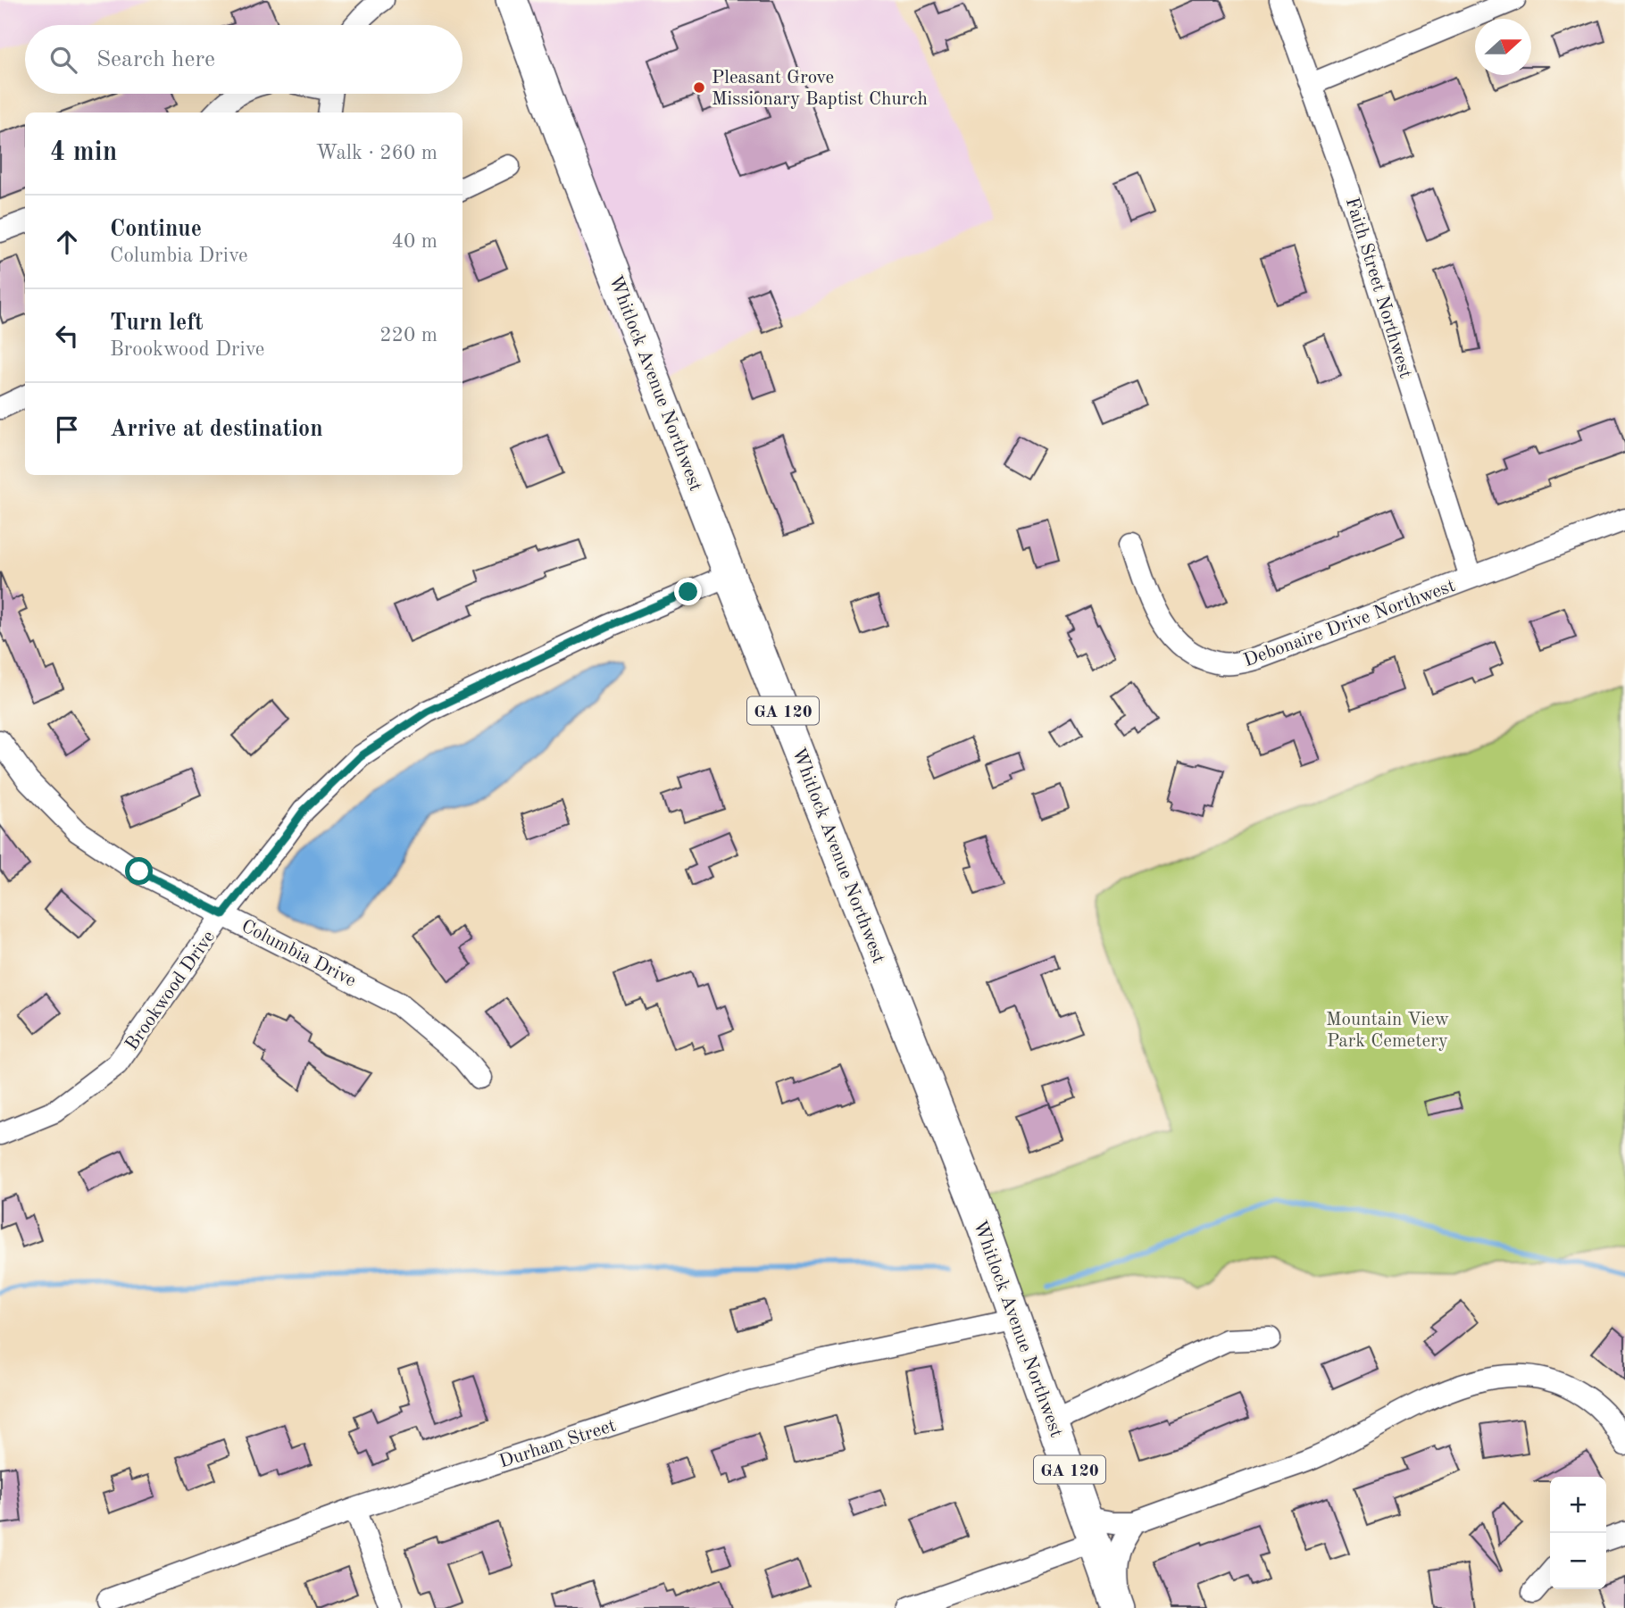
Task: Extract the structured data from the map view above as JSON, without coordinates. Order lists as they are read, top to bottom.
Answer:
{
  "streets": {
    "highway": ["Whitlock Avenue Northwest", "GA 120"],
    "street": [
      "Faith Street Northwest",
      "Debonaire Drive Northwest",
      "Columbia Drive",
      "Brookwood Drive",
      "Durham Street"
    ]
  },
  "crossings": [
    ["Faith Street Northwest", "Debonaire Drive Northwest"],
    ["Whitlock Avenue Northwest", "Brookwood Drive"],
    ["Whitlock Avenue Northwest", "Durham Street"],
    ["Columbia Drive", "Brookwood Drive"]
  ],
  "parks": ["Mountain View Park Cemetery"],
  "places": ["Pleasant Grove Missionary Baptist Church"],
  "north": "right",
  "page": {
    "search": "Search here",
    "heading": ["4 min", "Walk · 260 m"],
    "list": [
      ["Continue", "Columbia Drive", "40 m"],
      ["Turn left", "Brookwood Drive", "220 m"],
      "Arrive at destination"
    ],
    "map_buttons": ["+", "−"]
  }
}
